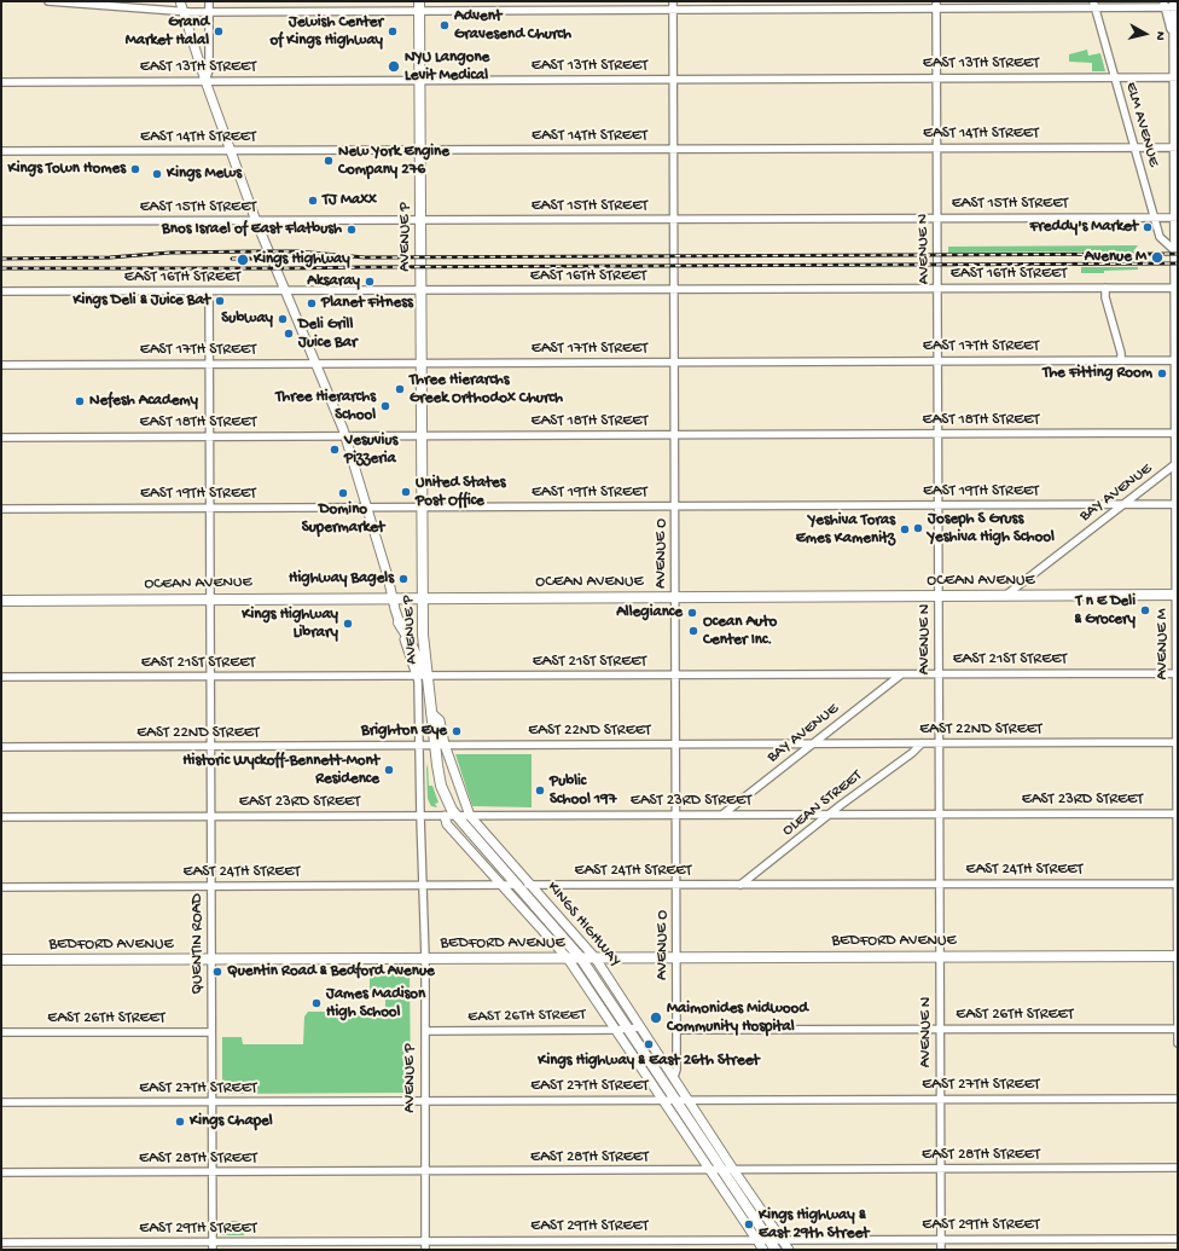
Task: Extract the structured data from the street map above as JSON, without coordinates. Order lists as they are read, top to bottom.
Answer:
{
  "streets": {
    "main road": [
      "AVENUE P",
      "OCEAN AVENUE",
      "KINGS HIGHWAY",
      "BEDFORD AVENUE"
    ],
    "street": [
      "EAST 13TH STREET",
      "ELM AVENUE",
      "EAST 14TH STREET",
      "EAST 15TH STREET",
      "AVENUE N",
      "EAST 16TH STREET",
      "EAST 17TH STREET",
      "EAST 18TH STREET",
      "EAST 19TH STREET",
      "BAY AVENUE",
      "AVENUE O",
      "AVENUE M",
      "EAST 21ST STREET",
      "EAST 22ND STREET",
      "EAST 23RD STREET",
      "OLEAN STREET",
      "EAST 24TH STREET",
      "QUENTIN ROAD",
      "EAST 26TH STREET",
      "EAST 27TH STREET",
      "EAST 28TH STREET",
      "EAST 29TH STREET"
    ]
  },
  "crossings": [
    ["EAST 13TH STREET", "ELM AVENUE"],
    ["EAST 13TH STREET", "AVENUE P"],
    ["EAST 13TH STREET", "AVENUE N"],
    ["EAST 13TH STREET", "AVENUE O"],
    ["EAST 13TH STREET", "AVENUE M"],
    ["ELM AVENUE", "EAST 14TH STREET"],
    ["ELM AVENUE", "EAST 15TH STREET"],
    ["ELM AVENUE", "AVENUE M"],
    ["EAST 14TH STREET", "AVENUE P"],
    ["EAST 14TH STREET", "AVENUE N"],
    ["EAST 14TH STREET", "AVENUE O"],
    ["EAST 14TH STREET", "AVENUE M"],
    ["EAST 15TH STREET", "AVENUE P"],
    ["EAST 15TH STREET", "AVENUE N"],
    ["EAST 15TH STREET", "AVENUE O"],
    ["EAST 15TH STREET", "AVENUE M"],
    ["AVENUE P", "EAST 16TH STREET"],
    ["AVENUE P", "EAST 17TH STREET"],
    ["AVENUE P", "EAST 18TH STREET"],
    ["AVENUE P", "EAST 19TH STREET"],
    ["AVENUE P", "OCEAN AVENUE"],
    ["AVENUE P", "EAST 21ST STREET"],
    ["AVENUE P", "EAST 22ND STREET"],
    ["AVENUE P", "EAST 23RD STREET"],
    ["AVENUE P", "EAST 24TH STREET"],
    ["AVENUE P", "KINGS HIGHWAY"],
    ["AVENUE P", "BEDFORD AVENUE"],
    ["AVENUE P", "EAST 26TH STREET"],
    ["AVENUE P", "EAST 27TH STREET"],
    ["AVENUE P", "EAST 28TH STREET"],
    ["AVENUE P", "EAST 29TH STREET"],
    ["AVENUE N", "EAST 16TH STREET"],
    ["AVENUE N", "EAST 17TH STREET"],
    ["AVENUE N", "EAST 18TH STREET"],
    ["AVENUE N", "EAST 19TH STREET"],
    ["AVENUE N", "OCEAN AVENUE"],
    ["AVENUE N", "EAST 21ST STREET"],
    ["AVENUE N", "EAST 22ND STREET"],
    ["AVENUE N", "EAST 23RD STREET"],
    ["AVENUE N", "EAST 24TH STREET"],
    ["AVENUE N", "BEDFORD AVENUE"],
    ["AVENUE N", "EAST 26TH STREET"],
    ["AVENUE N", "EAST 27TH STREET"],
    ["AVENUE N", "EAST 28TH STREET"],
    ["AVENUE N", "EAST 29TH STREET"],
    ["EAST 16TH STREET", "AVENUE O"],
    ["EAST 16TH STREET", "AVENUE M"],
    ["EAST 16TH STREET", "QUENTIN ROAD"],
    ["EAST 17TH STREET", "AVENUE O"],
    ["EAST 17TH STREET", "AVENUE M"],
    ["EAST 17TH STREET", "QUENTIN ROAD"],
    ["EAST 18TH STREET", "AVENUE O"],
    ["EAST 18TH STREET", "AVENUE M"],
    ["EAST 18TH STREET", "QUENTIN ROAD"],
    ["EAST 19TH STREET", "BAY AVENUE"],
    ["EAST 19TH STREET", "AVENUE O"],
    ["EAST 19TH STREET", "AVENUE M"],
    ["EAST 19TH STREET", "QUENTIN ROAD"],
    ["BAY AVENUE", "OCEAN AVENUE"],
    ["BAY AVENUE", "AVENUE M"],
    ["BAY AVENUE", "EAST 21ST STREET"],
    ["BAY AVENUE", "EAST 22ND STREET"],
    ["BAY AVENUE", "EAST 23RD STREET"],
    ["AVENUE O", "OCEAN AVENUE"],
    ["AVENUE O", "EAST 21ST STREET"],
    ["AVENUE O", "EAST 22ND STREET"],
    ["AVENUE O", "EAST 23RD STREET"],
    ["AVENUE O", "EAST 24TH STREET"],
    ["AVENUE O", "KINGS HIGHWAY"],
    ["AVENUE O", "BEDFORD AVENUE"],
    ["AVENUE O", "EAST 26TH STREET"],
    ["OCEAN AVENUE", "AVENUE M"],
    ["OCEAN AVENUE", "QUENTIN ROAD"],
    ["AVENUE M", "EAST 21ST STREET"],
    ["AVENUE M", "EAST 22ND STREET"],
    ["AVENUE M", "EAST 23RD STREET"],
    ["AVENUE M", "EAST 24TH STREET"],
    ["AVENUE M", "BEDFORD AVENUE"],
    ["AVENUE M", "EAST 26TH STREET"],
    ["EAST 21ST STREET", "KINGS HIGHWAY"],
    ["EAST 21ST STREET", "QUENTIN ROAD"],
    ["EAST 22ND STREET", "OLEAN STREET"],
    ["EAST 22ND STREET", "KINGS HIGHWAY"],
    ["EAST 22ND STREET", "QUENTIN ROAD"],
    ["EAST 23RD STREET", "OLEAN STREET"],
    ["EAST 23RD STREET", "KINGS HIGHWAY"],
    ["EAST 23RD STREET", "QUENTIN ROAD"],
    ["OLEAN STREET", "EAST 24TH STREET"],
    ["EAST 24TH STREET", "KINGS HIGHWAY"],
    ["EAST 24TH STREET", "QUENTIN ROAD"],
    ["KINGS HIGHWAY", "BEDFORD AVENUE"],
    ["KINGS HIGHWAY", "EAST 26TH STREET"],
    ["KINGS HIGHWAY", "EAST 27TH STREET"],
    ["KINGS HIGHWAY", "EAST 28TH STREET"],
    ["KINGS HIGHWAY", "EAST 29TH STREET"],
    ["BEDFORD AVENUE", "QUENTIN ROAD"],
    ["QUENTIN ROAD", "EAST 26TH STREET"],
    ["QUENTIN ROAD", "EAST 27TH STREET"],
    ["QUENTIN ROAD", "EAST 28TH STREET"],
    ["QUENTIN ROAD", "EAST 29TH STREET"]
  ],
  "places": [
    "Advent Gravesend Church",
    "Grand Market Halal",
    "Jewish Center of Kings Highway",
    "NYU Langone Levit Medical",
    "New York Engine Company 276",
    "Kings Town Homes",
    "Kings Mews",
    "TJ Maxx",
    "Freddy's Market",
    "Bnos Israel of East Flatbush",
    "Avenue M",
    "Kings Highway",
    "Aksaray",
    "Kings Deli & Juice Bat",
    "Planet Fitness",
    "Subway",
    "Deli Grill Juice Bar",
    "The Fitting Room",
    "Three Hierarchs Greek Orthodox Church",
    "Nefesh Academy",
    "Three Hierarchs School",
    "Vesuvius Pizzeria",
    "United States Post Office",
    "Domino Supermarket",
    "Joseph S Gruss Yeshiva High School",
    "Yeshiva Toras Emes Kamenitz",
    "Highway Bagels",
    "T n E Deli & Grocery",
    "Allegiance",
    "Kings Highway Library",
    "Ocean Auto Center Inc.",
    "Brighton Eye",
    "Historic Wyckoff-Bennett-Mont Residence",
    "Public School 197",
    "Quentin Road & Bedford Avenue",
    "James Madison High School",
    "Maimonides Midwood Community Hospital",
    "Kings Highway & East 26th Street",
    "Kings Chapel",
    "Kings Highway & East 29th Street"
  ],
  "north": "right"
}
